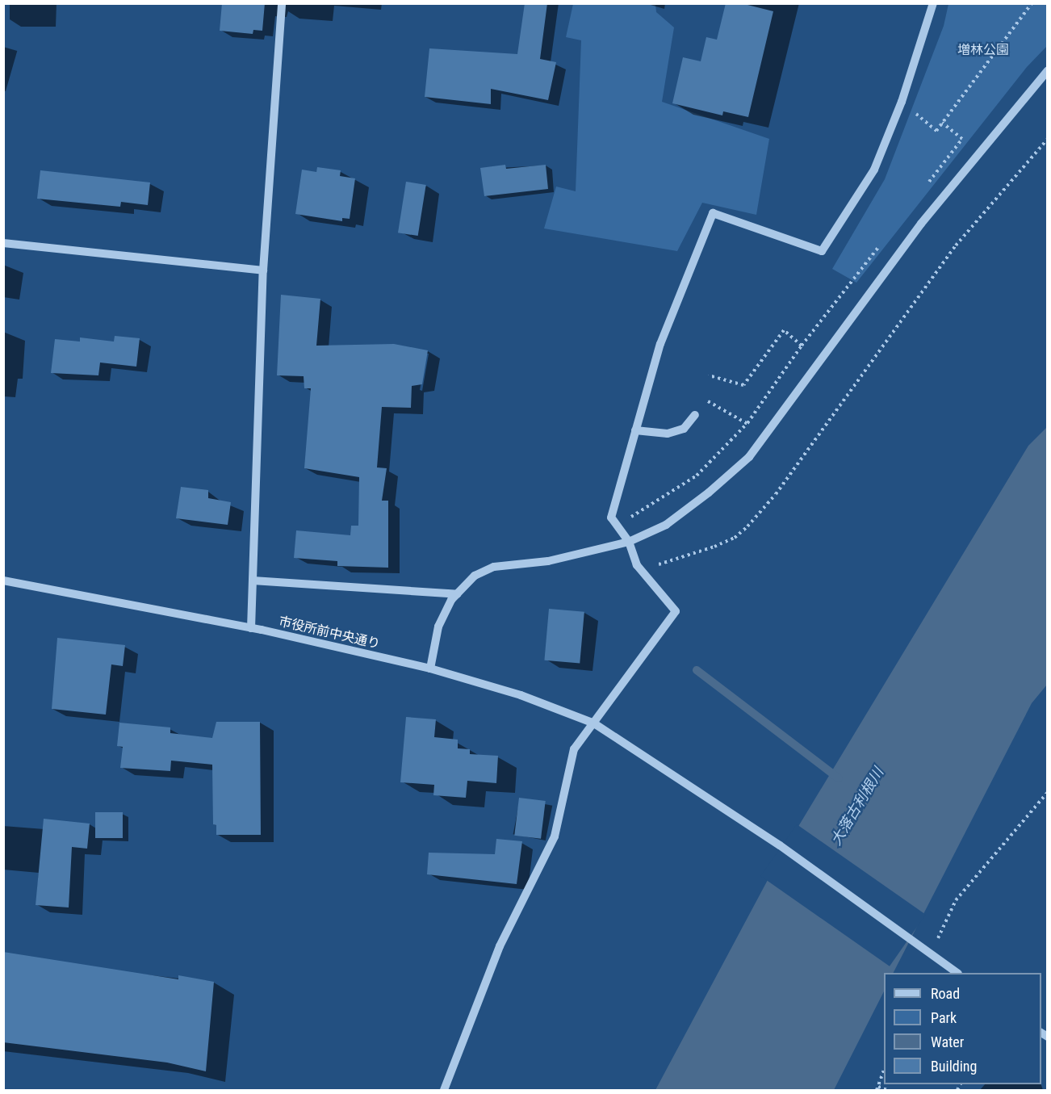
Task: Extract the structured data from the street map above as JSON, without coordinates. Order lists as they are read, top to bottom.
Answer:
{
  "streets": {
    "street": ["市役所前中央通り"]
  },
  "water": ["大落古利根川"],
  "parks": ["増林公園"],
  "legend": [
    "Road",
    "Park",
    "Water",
    "Building"
  ]
}
